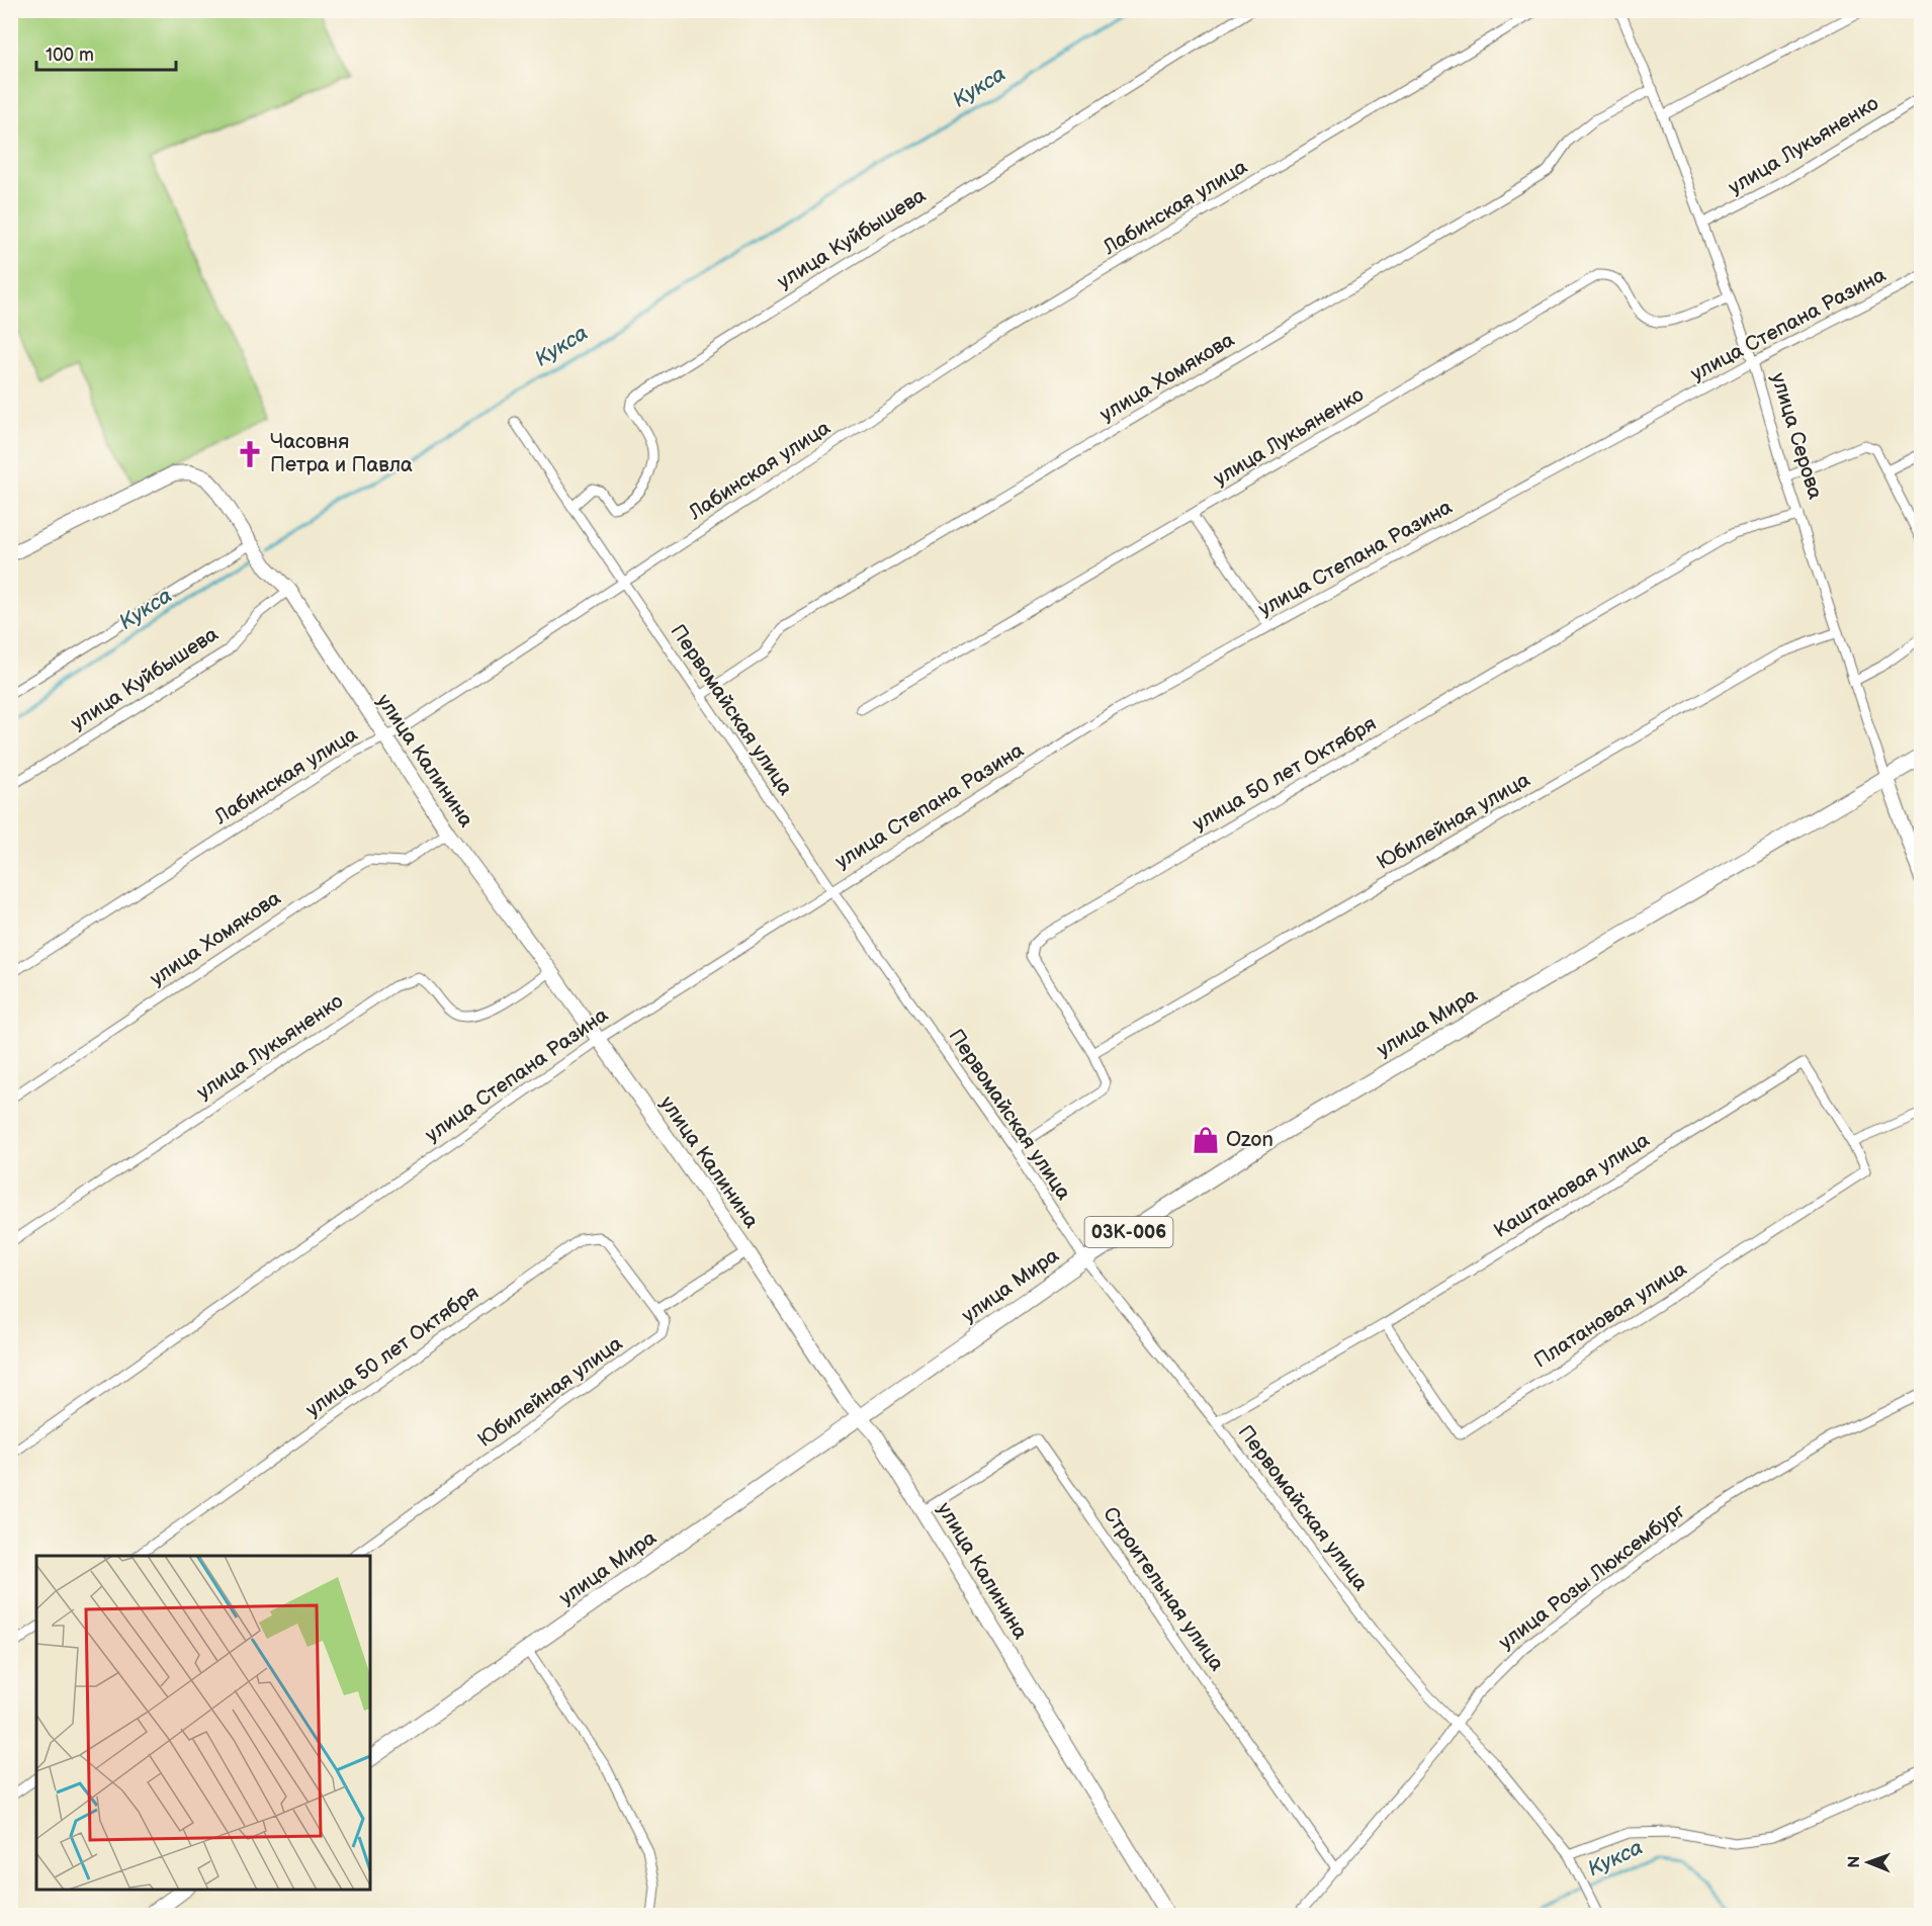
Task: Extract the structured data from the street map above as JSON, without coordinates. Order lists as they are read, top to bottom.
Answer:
{
  "streets": {
    "main road": ["улица Мира", "03К-006"],
    "street": [
      "улица Лукьяненко",
      "Лабинская улица",
      "улица Куйбышева",
      "улица Степана Разина",
      "улица Хомякова",
      "улица Серова",
      "Первомайская улица",
      "улица Калинина",
      "улица 50 лет Октября",
      "Юбилейная улица",
      "Каштановая улица",
      "Платановая улица",
      "улица Розы Люксембург",
      "Строительная улица"
    ]
  },
  "crossings": [
    ["улица Лукьяненко", "улица Серова"],
    ["улица Лукьяненко", "улица Калинина"],
    ["Лабинская улица", "Первомайская улица"],
    ["Лабинская улица", "улица Калинина"],
    ["улица Куйбышева", "Первомайская улица"],
    ["улица Куйбышева", "улица Калинина"],
    ["улица Степана Разина", "улица Серова"],
    ["улица Степана Разина", "Первомайская улица"],
    ["улица Степана Разина", "улица Калинина"],
    ["улица Хомякова", "улица Серова"],
    ["улица Хомякова", "Первомайская улица"],
    ["улица Хомякова", "улица Калинина"],
    ["улица Серова", "улица 50 лет Октября"],
    ["улица Серова", "Юбилейная улица"],
    ["улица Серова", "улица Мира"],
    ["Первомайская улица", "улица 50 лет Октября"],
    ["Первомайская улица", "улица Мира"],
    ["Первомайская улица", "Каштановая улица"],
    ["Первомайская улица", "улица Розы Люксембург"],
    ["улица Калинина", "улица Мира"],
    ["улица Калинина", "Строительная улица"],
    ["улица 50 лет Октября", "Юбилейная улица"],
    ["Каштановая улица", "Платановая улица"],
    ["улица Розы Люксембург", "Строительная улица"]
  ],
  "water": ["Кукса"],
  "places": {
    "church": ["Часовня Петра и Павла"],
    "shop": ["Ozon"]
  },
  "scale_bar": "100 m",
  "north": "left"
}
